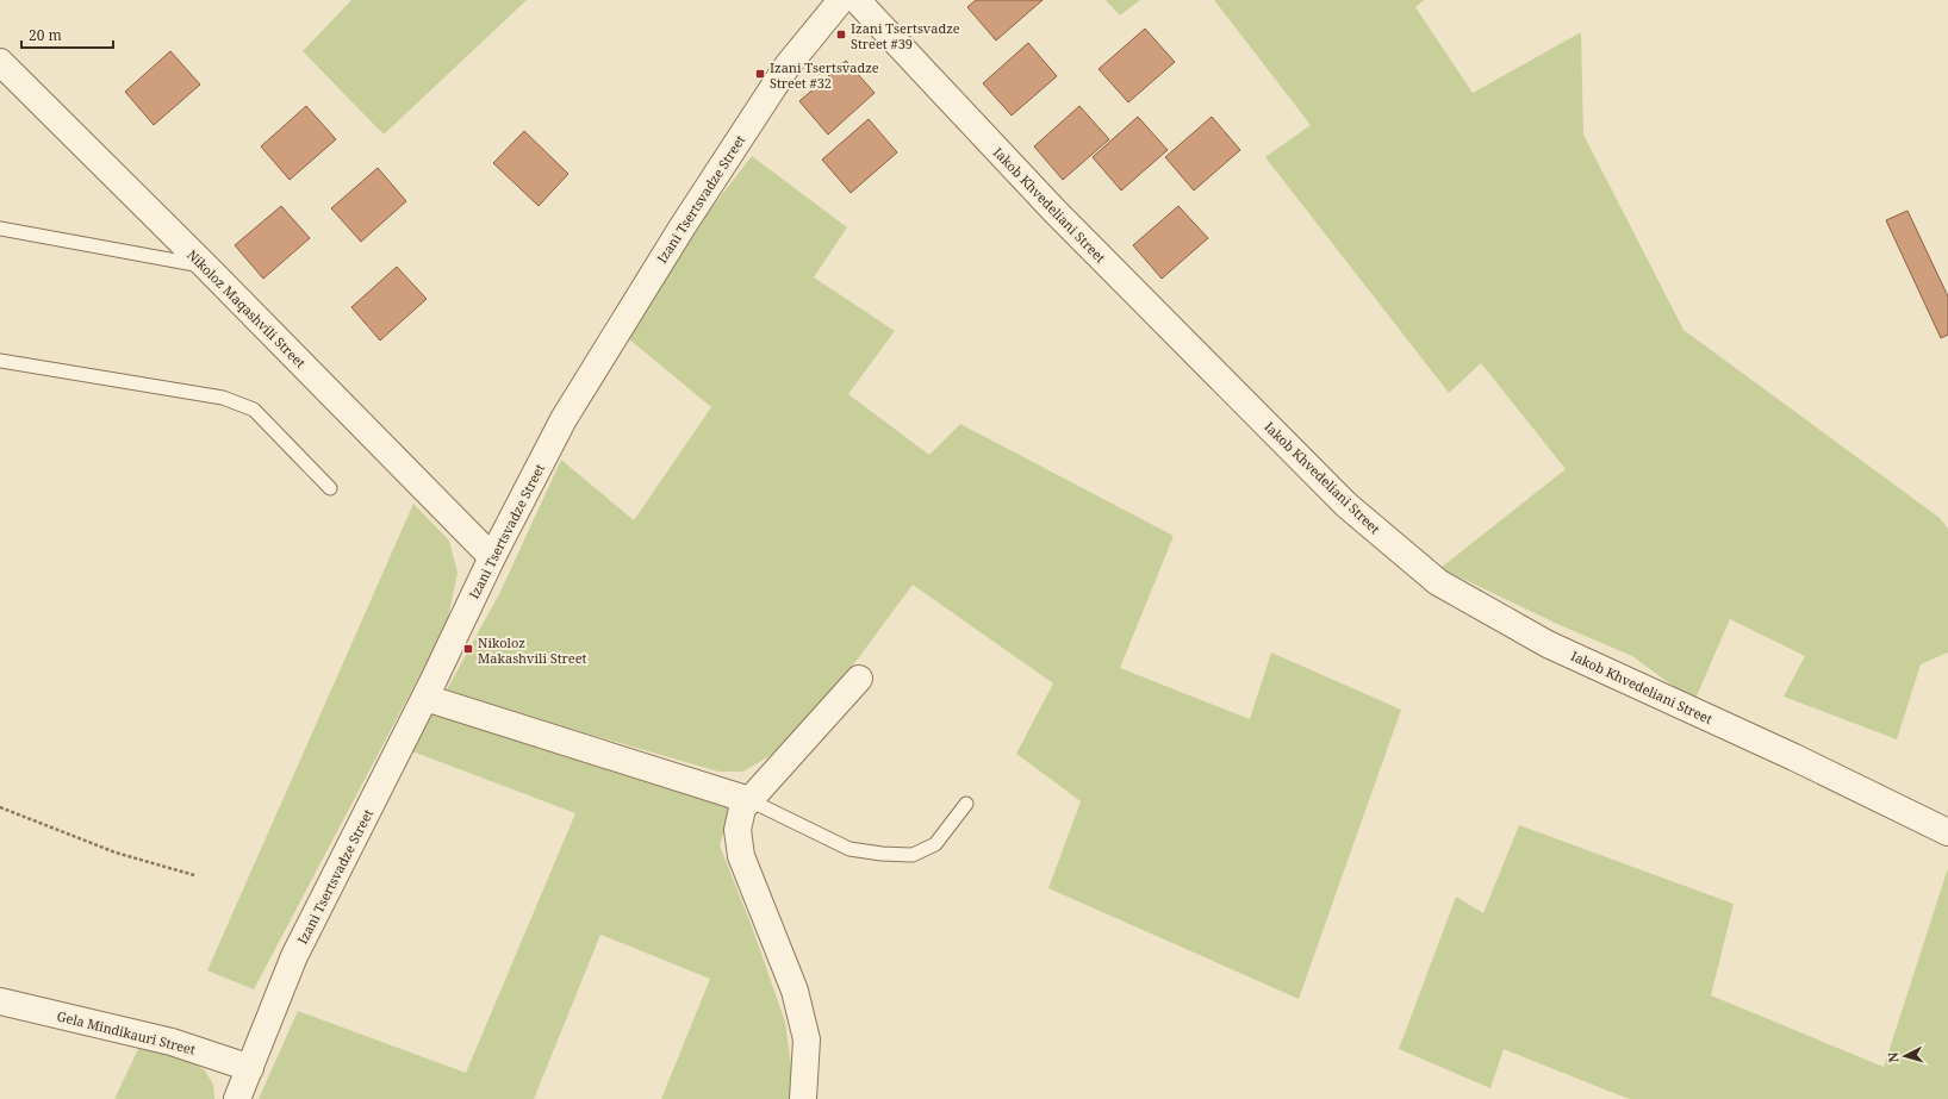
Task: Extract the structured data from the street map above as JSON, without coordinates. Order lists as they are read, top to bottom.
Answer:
{
  "streets": {
    "street": [
      "Izani Tsertsvadze Street",
      "Iakob Khvedeliani Street",
      "Nikoloz Maqashvili Street",
      "Gela Mindikauri Street"
    ]
  },
  "crossings": [
    ["Izani Tsertsvadze Street", "Nikoloz Maqashvili Street"],
    ["Izani Tsertsvadze Street", "Gela Mindikauri Street"]
  ],
  "places": {
    "transit": ["Izani Tsertsvadze Street #39", "Izani Tsertsvadze Street #32", "Nikoloz Makashvili Street"]
  },
  "scale_bar": "20 m",
  "north": "left"
}
